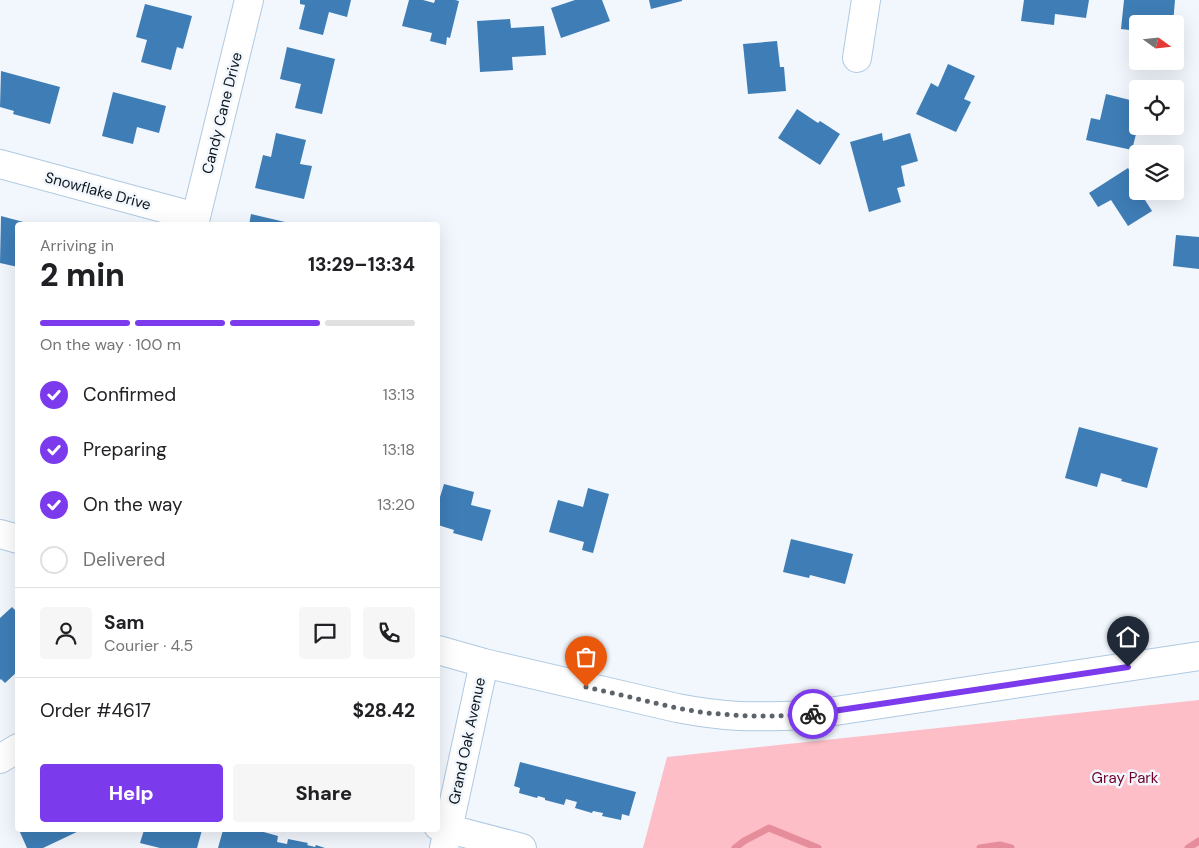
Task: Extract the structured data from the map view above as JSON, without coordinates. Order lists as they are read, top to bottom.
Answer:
{
  "streets": {
    "street": ["Candy Cane Drive", "Snowflake Drive", "Grand Oak Avenue"]
  },
  "crossings": [
    ["Candy Cane Drive", "Snowflake Drive"]
  ],
  "parks": ["Gray Park"],
  "north": "right",
  "page": {
    "heading": ["2 min", "Arriving in", "13:29–13:34"],
    "panel": [
      "Sam",
      "Courier · 4.5",
      "Order #4617",
      "$28.42"
    ],
    "bar": "On the way · 100 m",
    "list": [
      ["Confirmed", "13:13"],
      ["Preparing", "13:18"],
      ["On the way", "13:20"],
      "Delivered"
    ],
    "buttons": ["Help", "Share"]
  }
}
